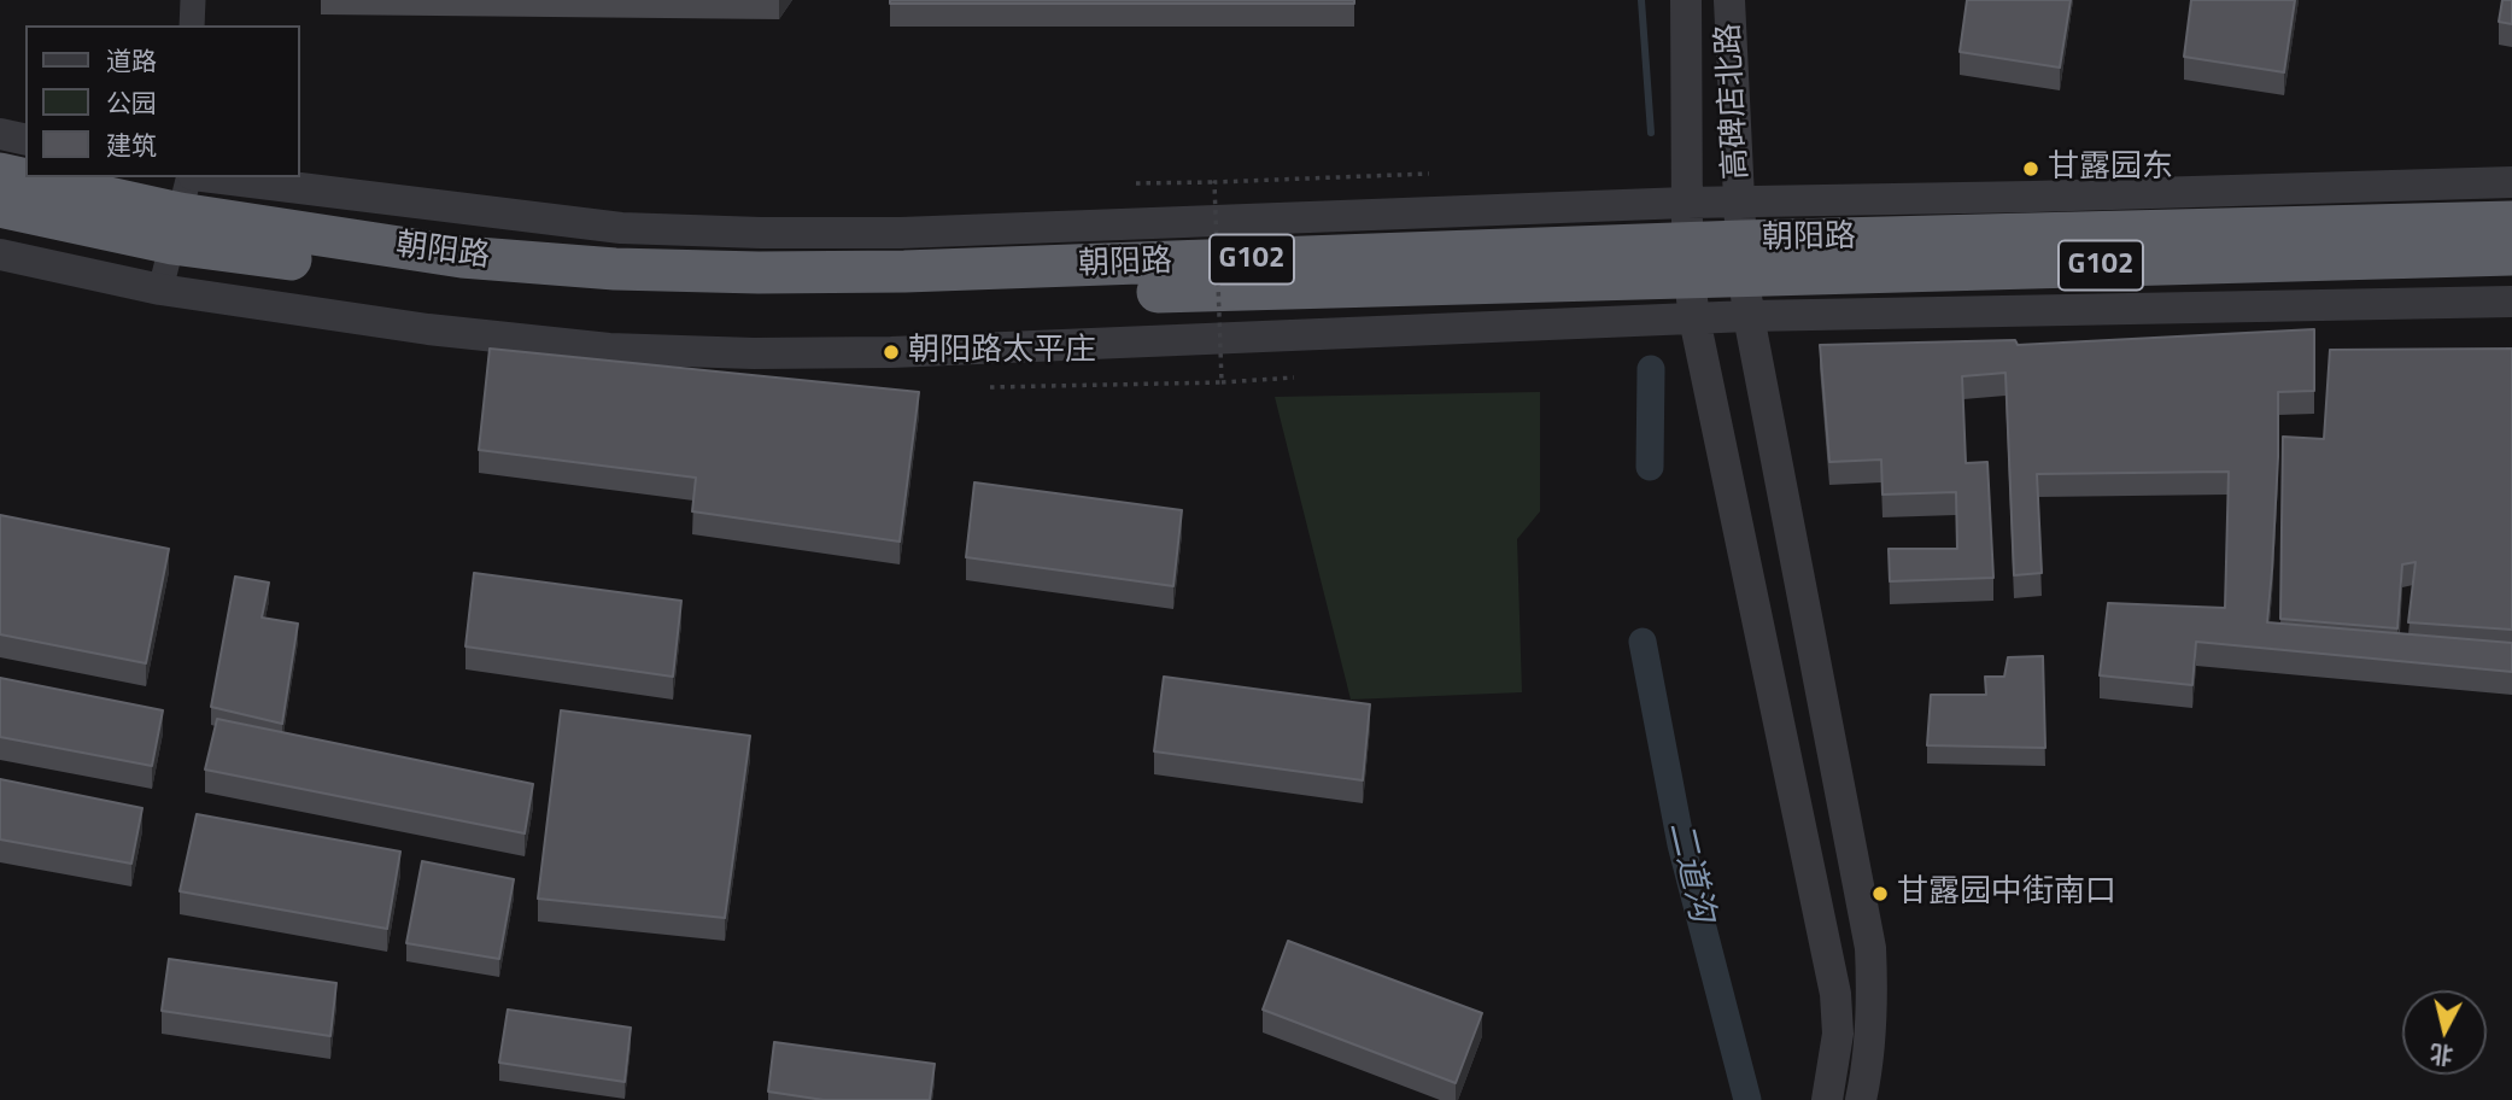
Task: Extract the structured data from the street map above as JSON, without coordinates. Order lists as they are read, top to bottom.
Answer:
{
  "streets": {
    "highway": ["朝阳路", "G102"],
    "street": ["高碑店北路"]
  },
  "crossings": [
    ["高碑店北路", "朝阳路"]
  ],
  "water": ["二道沟"],
  "places": ["甘露园东", "朝阳路太平庄", "甘露园中街南口"],
  "legend": ["道路", "公园", "建筑"],
  "north": "bottom"
}
